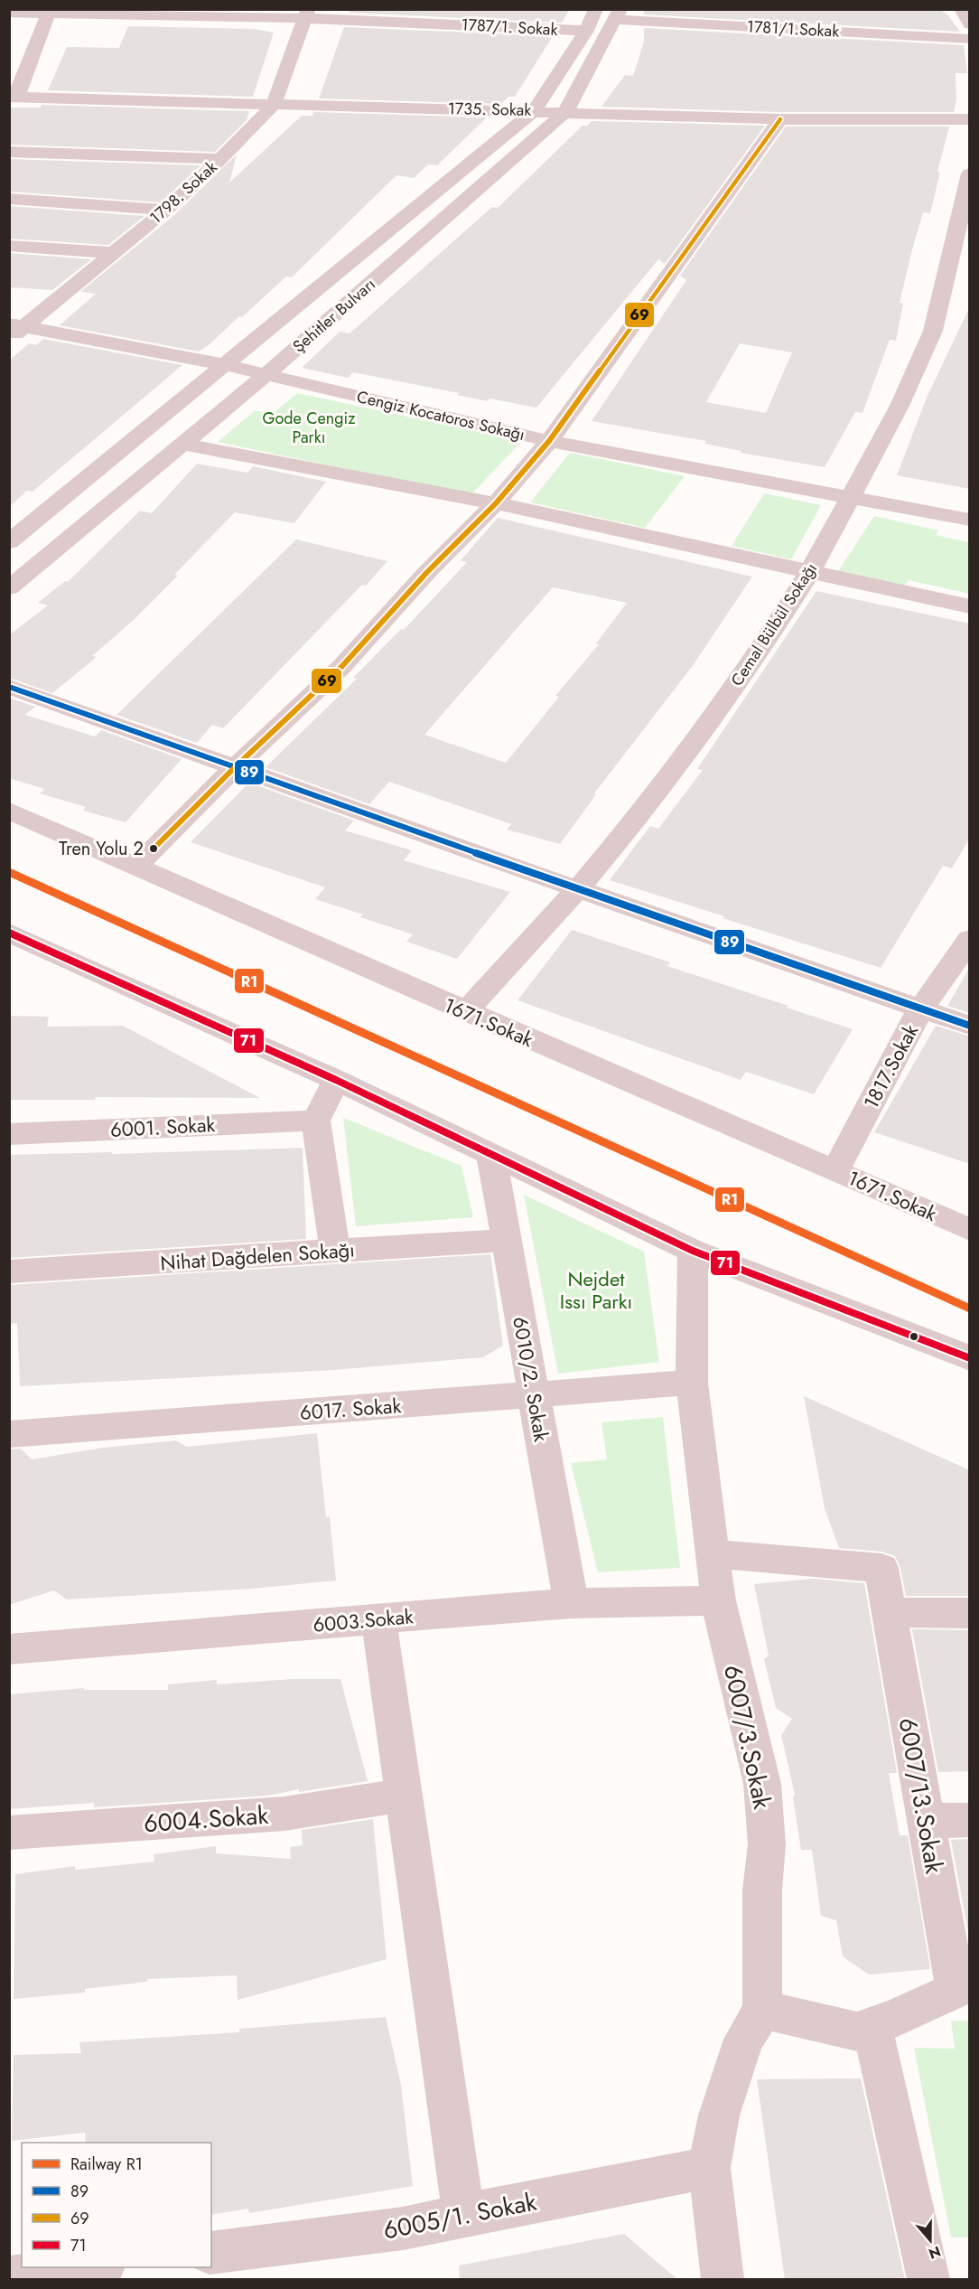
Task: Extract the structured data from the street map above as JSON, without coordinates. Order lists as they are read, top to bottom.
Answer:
{
  "streets": {
    "street": [
      "1787/1. Sokak",
      "1781/1.Sokak",
      "1735. Sokak",
      "1798. Sokak",
      "Şehitler Bulvarı",
      "Cengiz Kocatoros Sokağı",
      "Cemal Bülbül Sokağı",
      "1671.Sokak",
      "1817.Sokak",
      "6001. Sokak",
      "Nihat Dağdelen Sokağı",
      "6010/2. Sokak",
      "6017. Sokak",
      "6003.Sokak",
      "6007/3.Sokak",
      "6007/13.Sokak",
      "6004.Sokak",
      "6005/1. Sokak"
    ]
  },
  "crossings": [
    ["1787/1. Sokak", "1798. Sokak"],
    ["1787/1. Sokak", "Şehitler Bulvarı"],
    ["1781/1.Sokak", "Şehitler Bulvarı"],
    ["1735. Sokak", "1798. Sokak"],
    ["1735. Sokak", "Şehitler Bulvarı"],
    ["1798. Sokak", "Cengiz Kocatoros Sokağı"],
    ["Şehitler Bulvarı", "Cengiz Kocatoros Sokağı"],
    ["Cengiz Kocatoros Sokağı", "Cemal Bülbül Sokağı"],
    ["Cemal Bülbül Sokağı", "1671.Sokak"],
    ["1671.Sokak", "1817.Sokak"],
    ["Nihat Dağdelen Sokağı", "6010/2. Sokak"],
    ["6010/2. Sokak", "6017. Sokak"],
    ["6010/2. Sokak", "6003.Sokak"],
    ["6017. Sokak", "6007/3.Sokak"],
    ["6003.Sokak", "6007/3.Sokak"],
    ["6007/3.Sokak", "6007/13.Sokak"]
  ],
  "parks": ["Gode Cengiz Parkı", "Nejdet Issı Parkı"],
  "places": ["Tren Yolu 2"],
  "lines": [
    "transit line 69",
    "transit line 89",
    "rail line R1",
    "transit line 71"
  ],
  "legend": [
    "Railway R1",
    "89",
    "69",
    "71"
  ],
  "north": "bottom"
}
